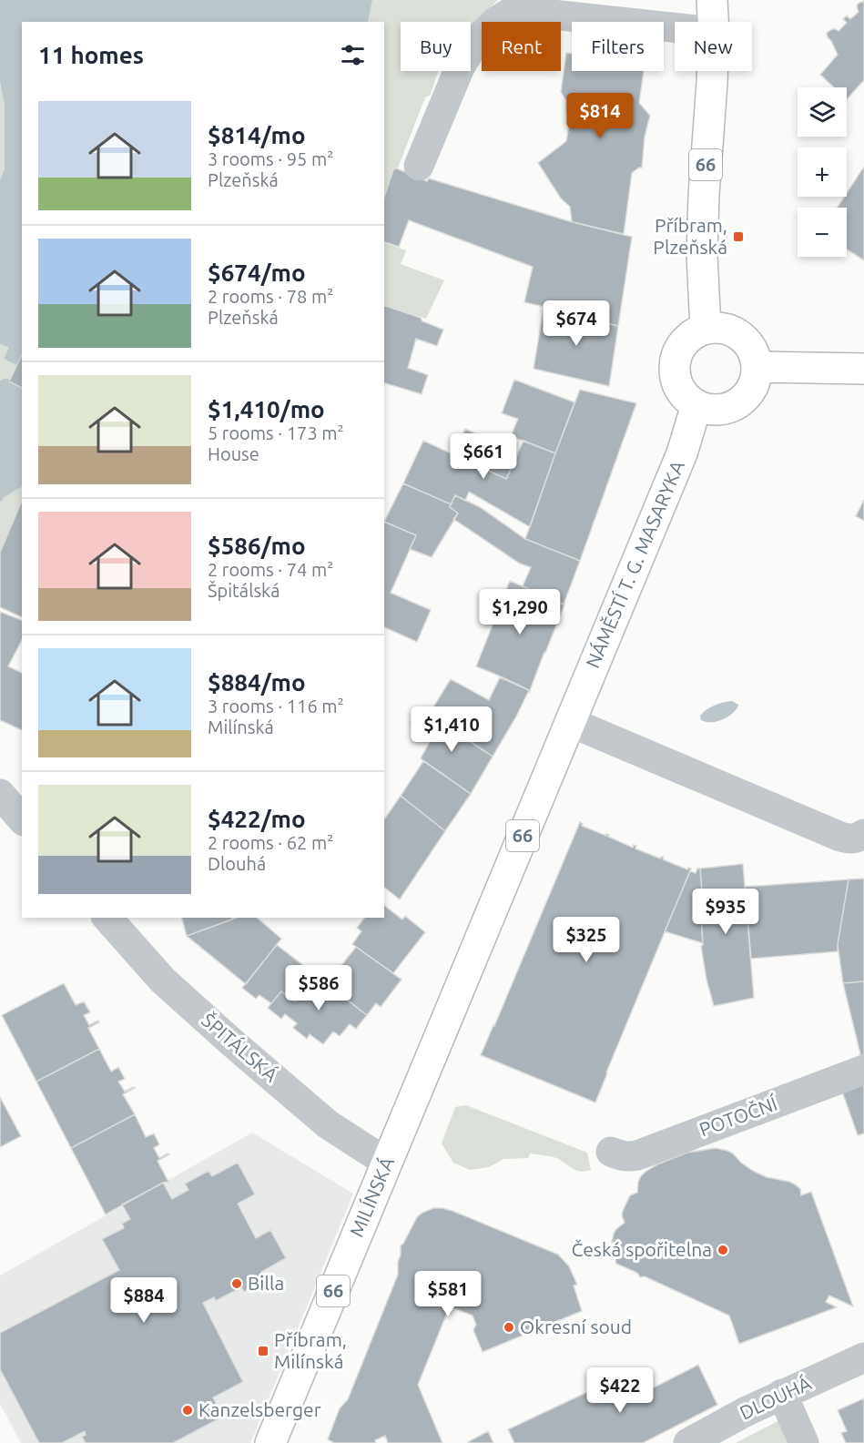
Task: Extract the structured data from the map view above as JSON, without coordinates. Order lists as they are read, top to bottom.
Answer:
{
  "streets": {
    "main road": ["66", "NÁMĚSTÍ T. G. MASARYKA", "MILÍNSKÁ"],
    "street": ["ŠPITÁLSKÁ", "POTOČNÍ", "DLOUHÁ"]
  },
  "crossings": [
    ["66", "NÁMĚSTÍ T. G. MASARYKA"],
    ["NÁMĚSTÍ T. G. MASARYKA", "MILÍNSKÁ"],
    ["ŠPITÁLSKÁ", "MILÍNSKÁ"]
  ],
  "places": {
    "transit": ["Příbram, Plzeňská", "Příbram, Milínská"],
    "other": [
      "Česká spořitelna",
      "Billa",
      "Okresní soud",
      "Kanzelsberger"
    ]
  },
  "page": {
    "chip": [
      "Buy",
      "Rent",
      "Filters",
      "New"
    ],
    "heading": "11 homes",
    "map_buttons": ["+", "−"],
    "list": [
      {
        "name": "$814/mo",
        "note": "3 rooms · 95 m² · Plzeňská"
      },
      {
        "name": "$674/mo",
        "note": "2 rooms · 78 m² · Plzeňská"
      },
      {
        "name": "$1,410/mo",
        "note": "5 rooms · 173 m² · House"
      },
      {
        "name": "$586/mo",
        "note": "2 rooms · 74 m² · Špitálská"
      },
      {
        "name": "$884/mo",
        "note": "3 rooms · 116 m² · Milínská"
      },
      {
        "name": "$422/mo",
        "note": "2 rooms · 62 m² · Dlouhá"
      }
    ],
    "price": [
      "$814",
      "$674",
      "$661",
      "$1,290",
      "$1,410",
      "$935",
      "$325",
      "$586",
      "$581",
      "$884",
      "$422"
    ]
  }
}
